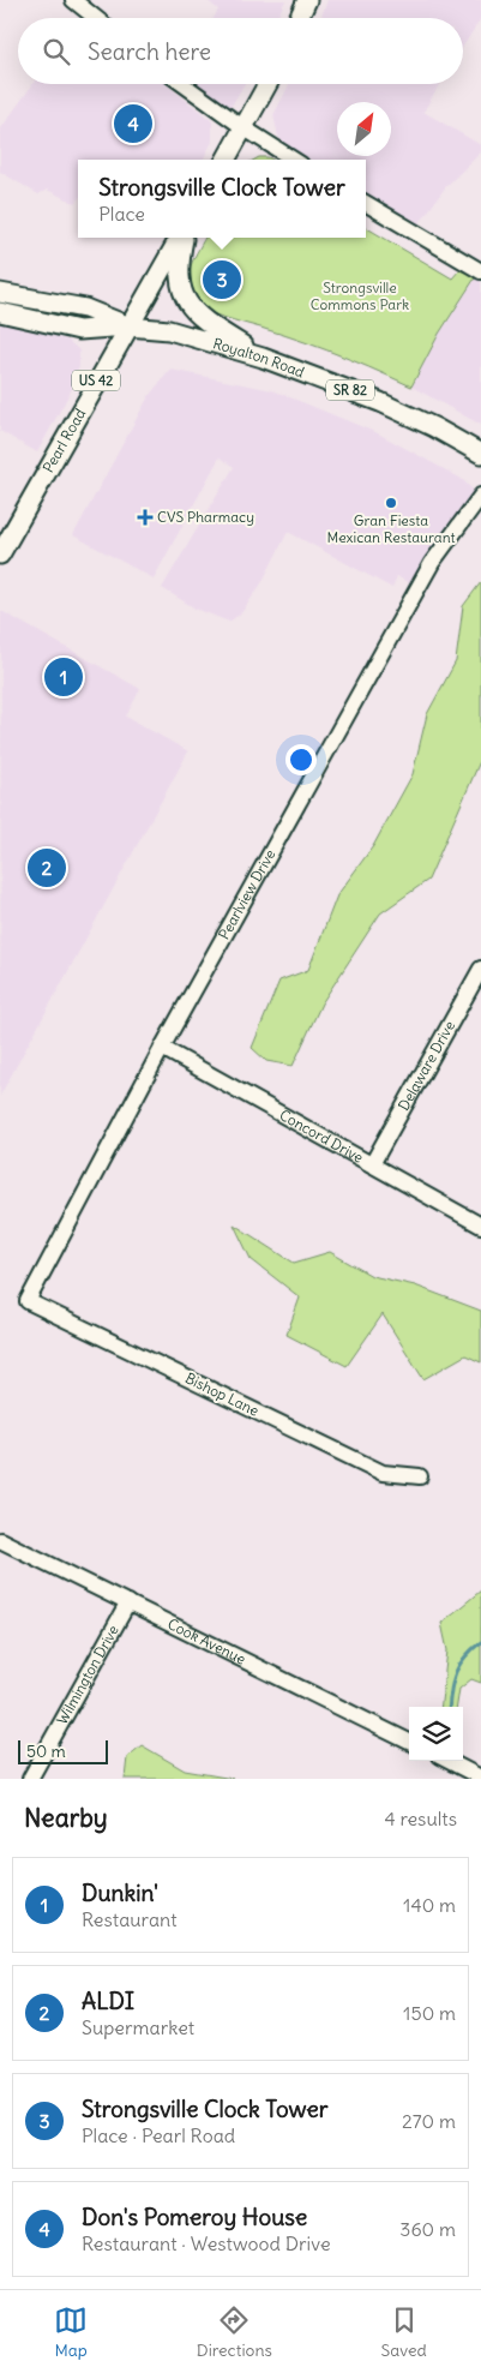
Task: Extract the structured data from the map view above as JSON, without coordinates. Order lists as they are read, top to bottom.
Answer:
{
  "streets": {
    "main road": [
      "Royalton Road",
      "US 42",
      "SR 82",
      "Pearl Road"
    ],
    "street": [
      "Pearlview Drive",
      "Delaware Drive",
      "Concord Drive",
      "Bishop Lane",
      "Cook Avenue",
      "Wilmington Drive"
    ]
  },
  "crossings": [
    ["Royalton Road", "Pearl Road"],
    ["Pearlview Drive", "Concord Drive"],
    ["Pearlview Drive", "Bishop Lane"],
    ["Delaware Drive", "Concord Drive"],
    ["Cook Avenue", "Wilmington Drive"]
  ],
  "parks": ["Strongsville Commons Park"],
  "places": {
    "other": ["Gran Fiesta Mexican Restaurant"],
    "health": ["CVS Pharmacy"]
  },
  "scale_bar": "50 m",
  "north": "top right",
  "page": {
    "search": "Search here",
    "pins": [
      "4",
      "3",
      "1",
      "2"
    ],
    "popup": ["Strongsville Clock Tower", "Place"],
    "scale": "50 m",
    "heading": ["Nearby", "4 results"],
    "list": [
      {
        "mark": "1",
        "name": "Dunkin'",
        "note": "Restaurant",
        "value": "140 m"
      },
      {
        "mark": "2",
        "name": "ALDI",
        "note": "Supermarket",
        "value": "150 m"
      },
      {
        "mark": "3",
        "name": "Strongsville Clock Tower",
        "note": "Place · Pearl Road",
        "value": "270 m"
      },
      {
        "mark": "4",
        "name": "Don's Pomeroy House",
        "note": "Restaurant · Westwood Drive",
        "value": "360 m"
      }
    ],
    "nav": ["Map", "Directions", "Saved"]
  }
}
